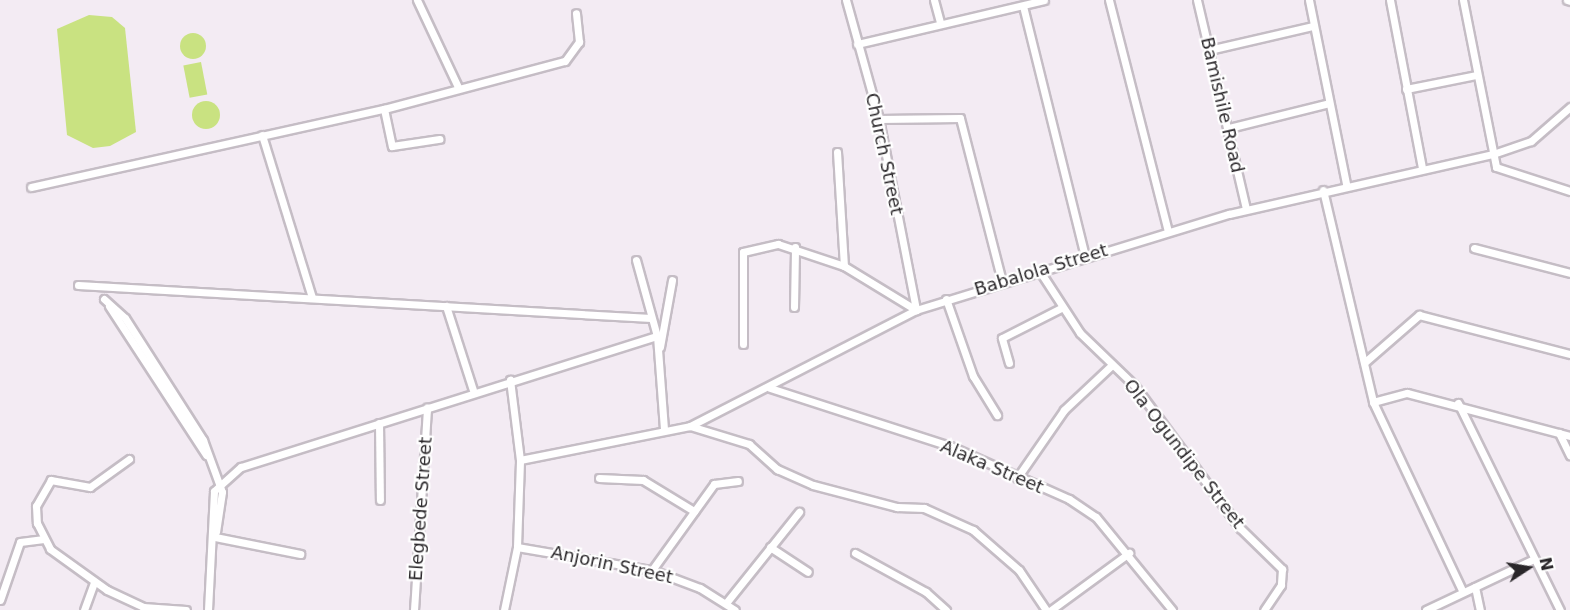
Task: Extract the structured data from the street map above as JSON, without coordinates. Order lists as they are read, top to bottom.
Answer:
{
  "streets": {
    "street": [
      "Bamishile Road",
      "Church Street",
      "Babalola Street",
      "Ola Ogundipe Street",
      "Alaka Street",
      "Elegbede Street",
      "Anjorin Street"
    ]
  },
  "crossings": [
    ["Bamishile Road", "Babalola Street"],
    ["Church Street", "Babalola Street"],
    ["Babalola Street", "Ola Ogundipe Street"],
    ["Babalola Street", "Alaka Street"]
  ],
  "north": "right"
}
